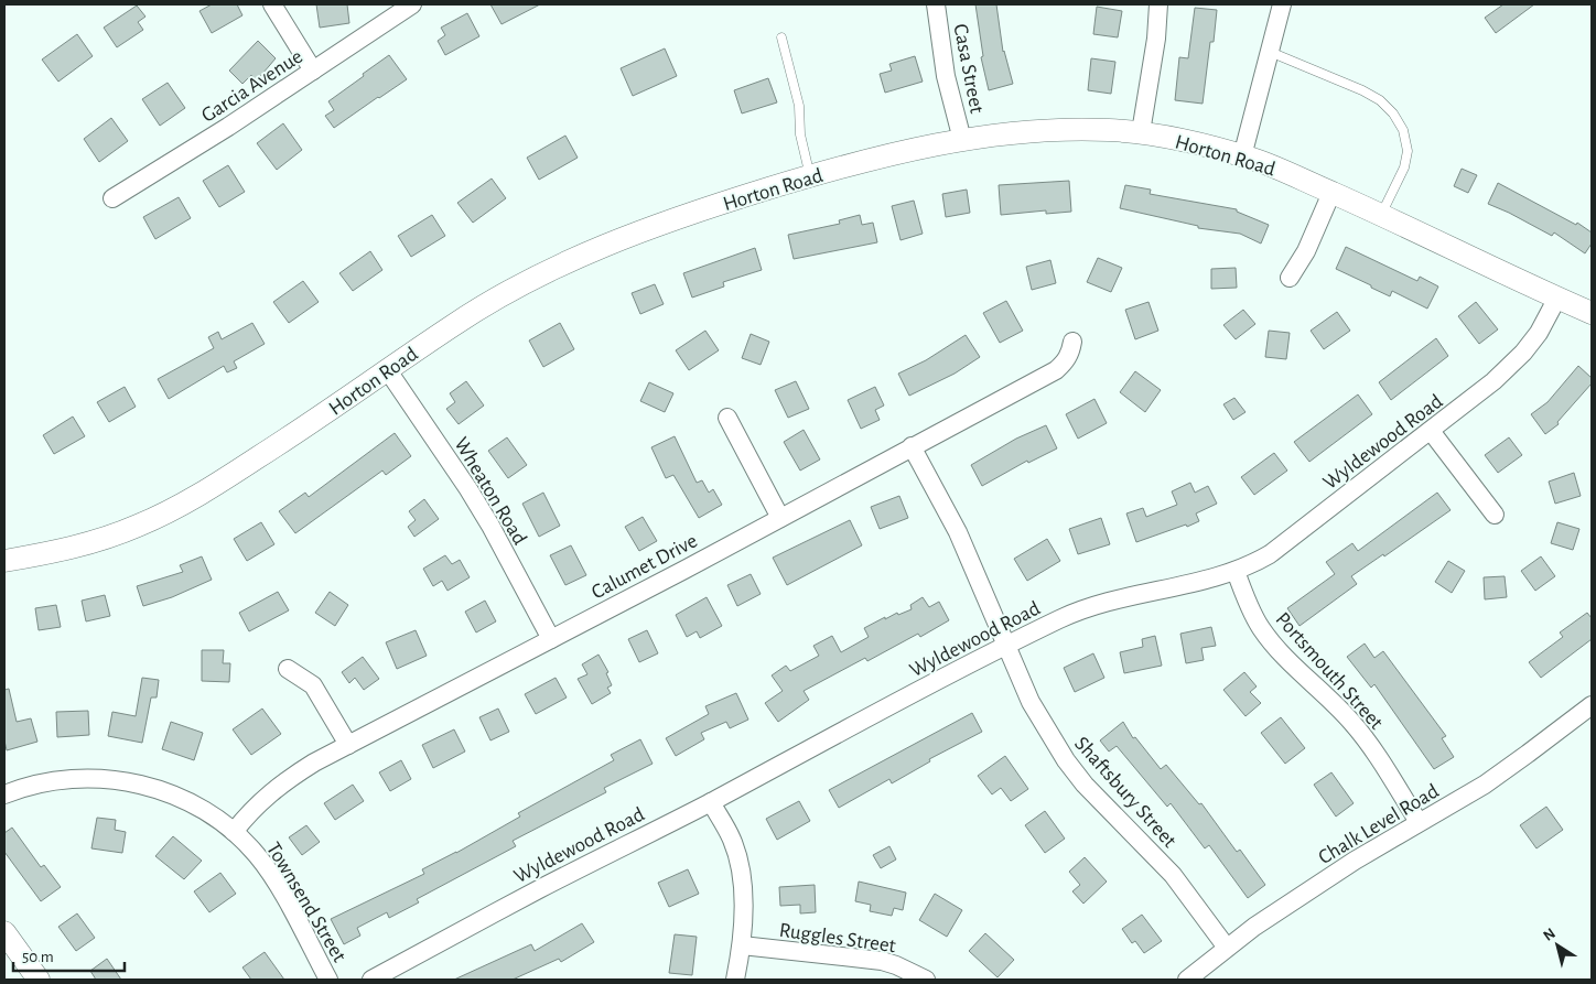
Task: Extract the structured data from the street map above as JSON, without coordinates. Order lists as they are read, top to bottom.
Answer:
{
  "streets": {
    "street": [
      "Casa Street",
      "Garcia Avenue",
      "Horton Road",
      "Wyldewood Road",
      "Wheaton Road",
      "Calumet Drive",
      "Portsmouth Street",
      "Shaftsbury Street",
      "Chalk Level Road",
      "Townsend Street",
      "Ruggles Street"
    ]
  },
  "crossings": [
    ["Casa Street", "Horton Road"],
    ["Horton Road", "Wyldewood Road"],
    ["Horton Road", "Wheaton Road"],
    ["Wyldewood Road", "Portsmouth Street"],
    ["Wyldewood Road", "Shaftsbury Street"],
    ["Wheaton Road", "Calumet Drive"],
    ["Calumet Drive", "Shaftsbury Street"],
    ["Calumet Drive", "Townsend Street"],
    ["Portsmouth Street", "Chalk Level Road"],
    ["Shaftsbury Street", "Chalk Level Road"]
  ],
  "scale_bar": "50 m",
  "north": "top left"
}
